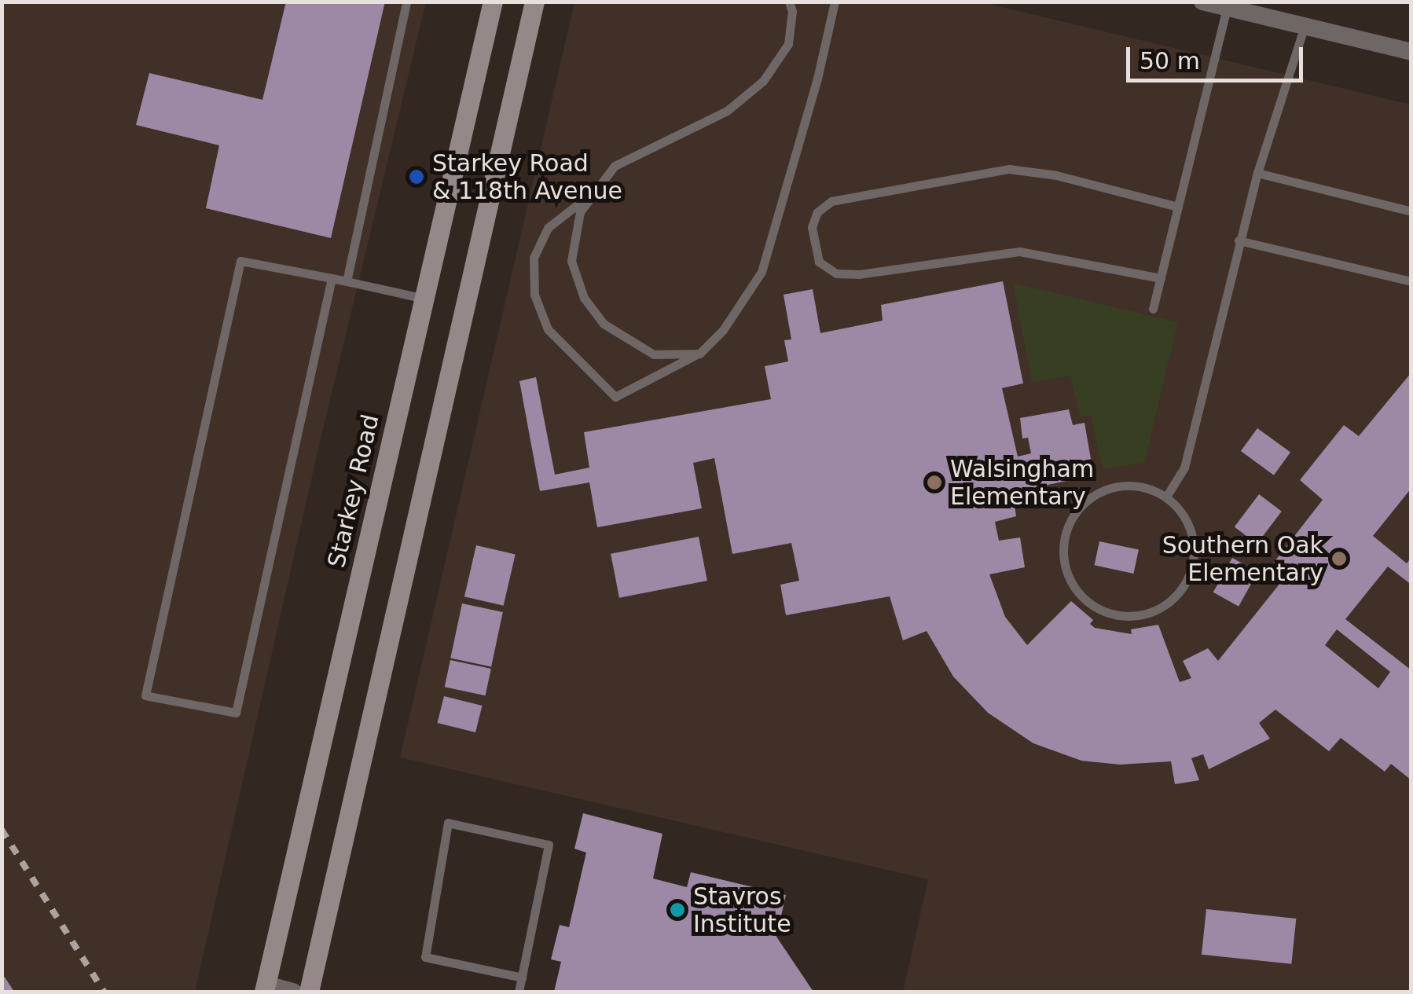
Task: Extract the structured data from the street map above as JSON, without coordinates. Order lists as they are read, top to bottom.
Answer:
{
  "streets": {
    "main road": ["Starkey Road"]
  },
  "places": [
    "Starkey Road & 118th Avenue",
    "Walsingham Elementary",
    "Southern Oak Elementary",
    "Stavros Institute"
  ],
  "scale_bar": "50 m"
}
